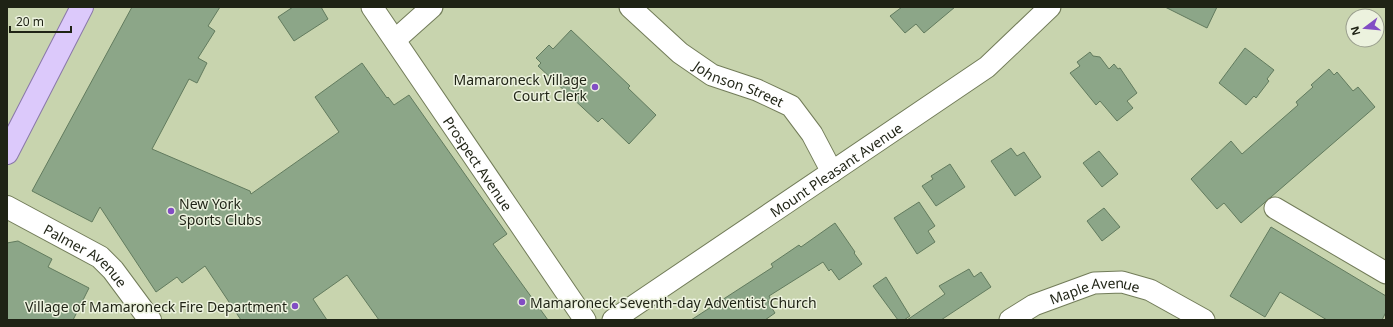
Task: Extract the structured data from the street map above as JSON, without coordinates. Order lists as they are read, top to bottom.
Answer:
{
  "streets": {
    "street": [
      "Johnson Street",
      "Prospect Avenue",
      "Mount Pleasant Avenue",
      "Palmer Avenue",
      "Maple Avenue"
    ]
  },
  "crossings": [
    ["Johnson Street", "Mount Pleasant Avenue"]
  ],
  "places": [
    "Mamaroneck Village Court Clerk",
    "New York Sports Clubs",
    "Mamaroneck Seventh-day Adventist Church",
    "Village of Mamaroneck Fire Department"
  ],
  "scale_bar": "20 m",
  "north": "left"
}
